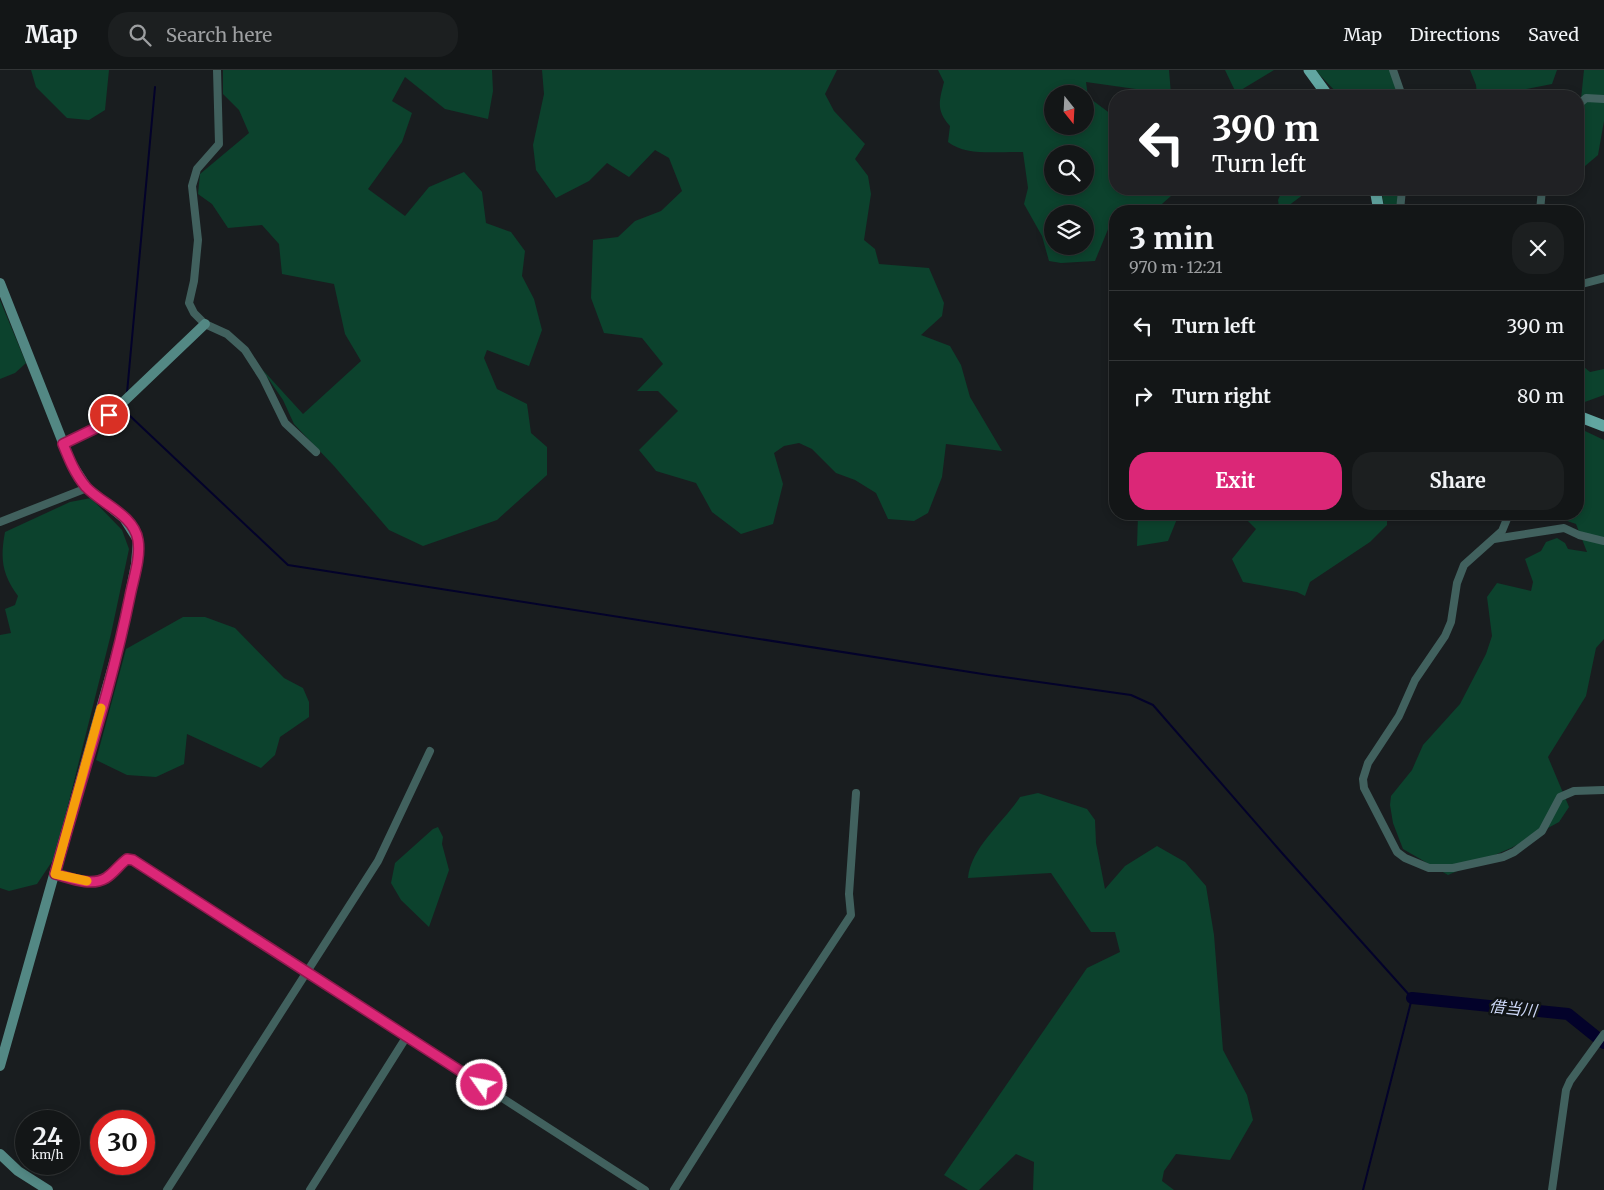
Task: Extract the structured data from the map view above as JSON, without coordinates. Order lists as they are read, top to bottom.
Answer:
{
  "water": ["借当川"],
  "north": "bottom",
  "page": {
    "header": "Map",
    "search": "Search here",
    "nav": ["Map", "Directions", "Saved"],
    "turn": ["390 m", "Turn left"],
    "heading": ["3 min", "970 m · 12:21"],
    "list": [
      {
        "name": "Turn left",
        "value": "390 m"
      },
      {
        "name": "Turn right",
        "value": "80 m"
      }
    ],
    "buttons": ["Exit", "Share"],
    "speed": "24 km/h",
    "limit": "30"
  }
}
